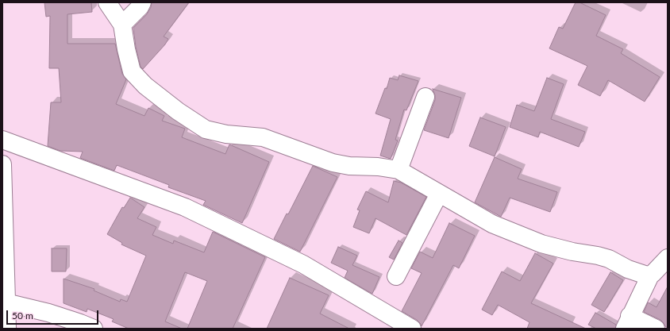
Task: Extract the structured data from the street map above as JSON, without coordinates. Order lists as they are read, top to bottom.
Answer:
{
  "scale_bar": "50 m"
}
